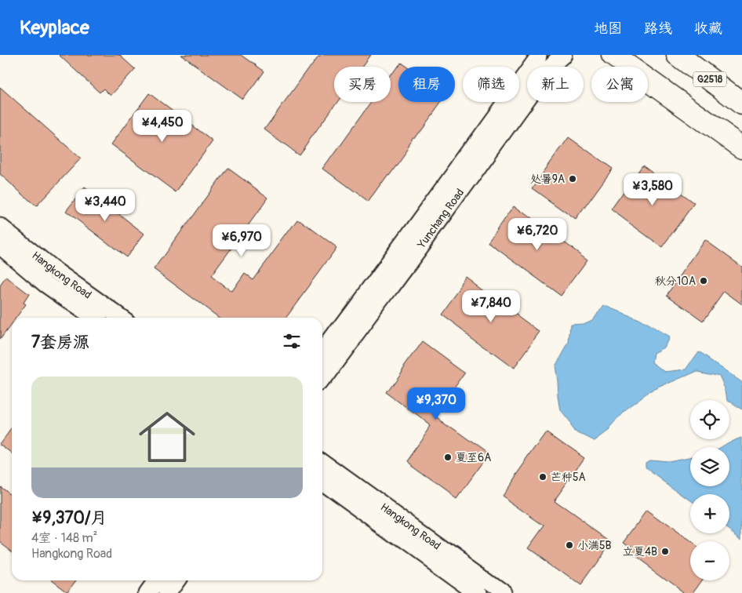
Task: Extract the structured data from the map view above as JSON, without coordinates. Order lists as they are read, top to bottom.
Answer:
{
  "streets": {
    "highway": ["G2518"],
    "street": ["Yunchang Road", "Hangkong Road"]
  },
  "places": [
    "处暑9A",
    "秋分10A",
    "夏至6A",
    "芒种5A",
    "小满5B",
    "立夏4B"
  ],
  "page": {
    "header": "Keyplace",
    "nav": ["地图", "路线", "收藏"],
    "chip": [
      "买房",
      "租房",
      "筛选",
      "新上",
      "公寓"
    ],
    "price": [
      "¥4,450",
      "¥3,580",
      "¥3,440",
      "¥6,720",
      "¥6,970",
      "¥7,840",
      "¥9,370"
    ],
    "heading": "7套房源",
    "list": [
      {
        "name": "¥9,370/月",
        "note": "4室 · 148 m² · Hangkong Road"
      }
    ],
    "map_buttons": ["+", "−"]
  }
}
